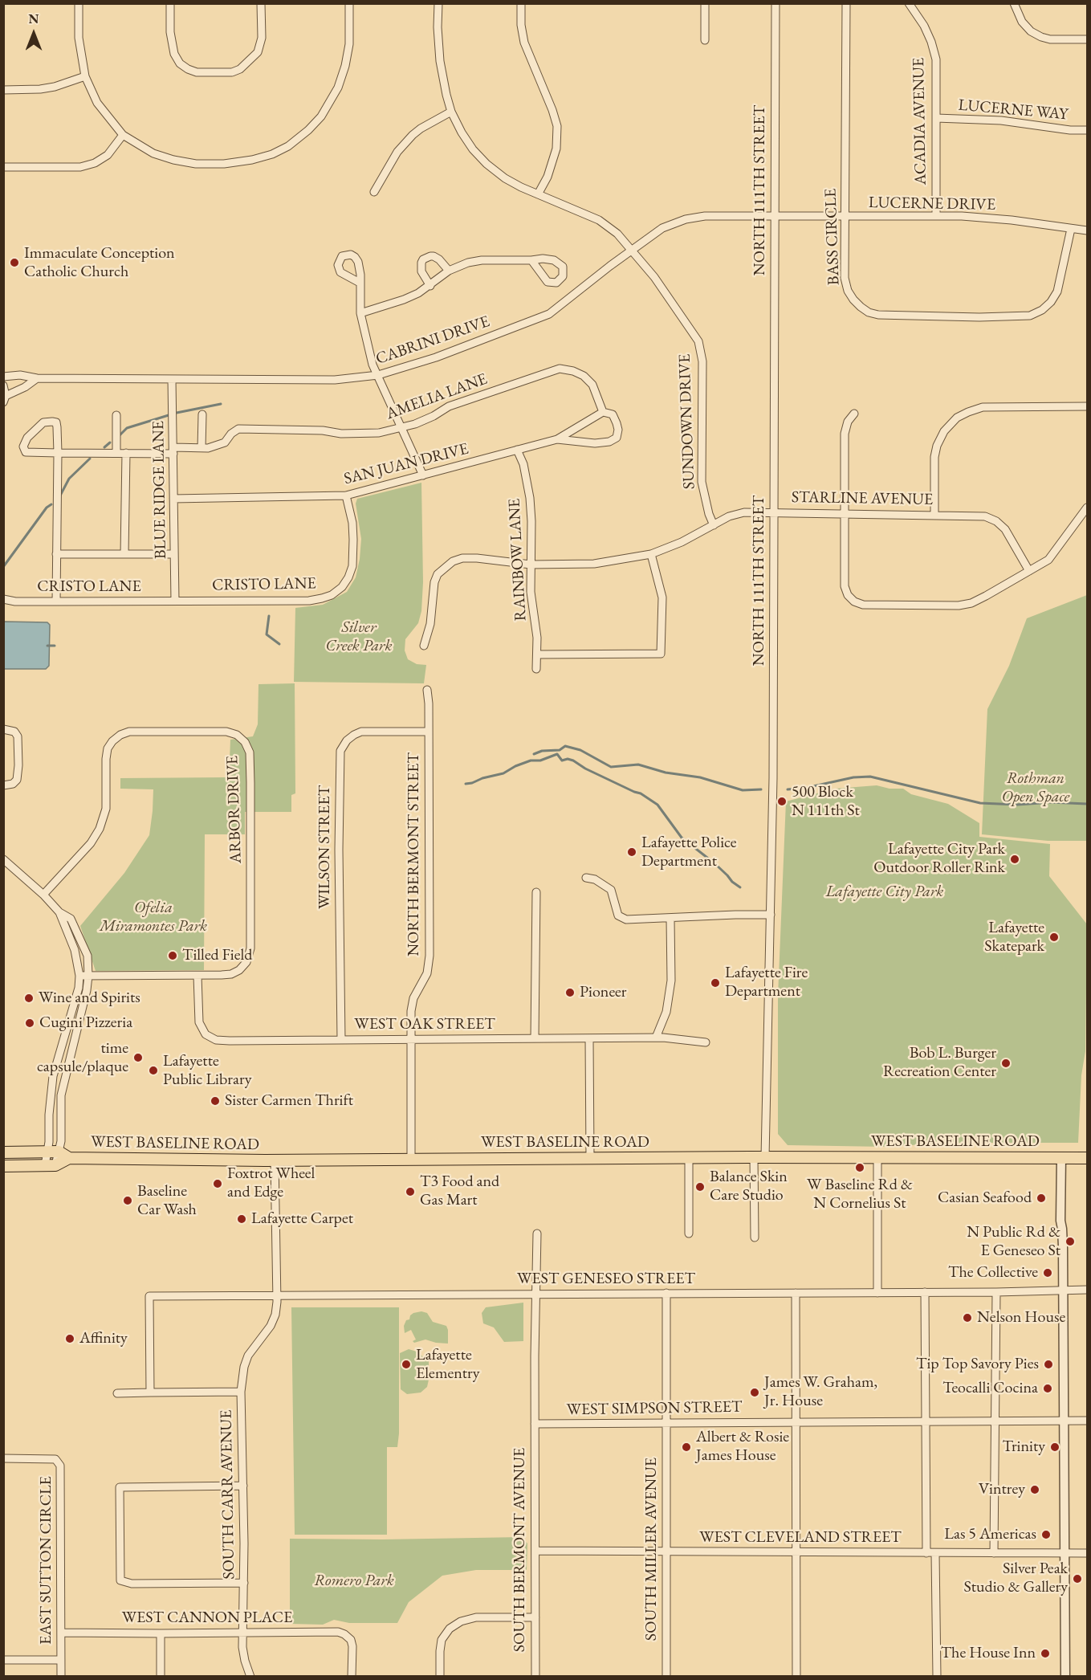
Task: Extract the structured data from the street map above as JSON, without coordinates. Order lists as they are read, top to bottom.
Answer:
{
  "streets": {
    "main road": ["WEST BASELINE ROAD"],
    "street": [
      "LUCERNE WAY",
      "ACADIA AVENUE",
      "NORTH 111TH STREET",
      "LUCERNE DRIVE",
      "BASS CIRCLE",
      "CABRINI DRIVE",
      "AMELIA LANE",
      "SUNDOWN DRIVE",
      "SAN JUAN DRIVE",
      "BLUE RIDGE LANE",
      "STARLINE AVENUE",
      "RAINBOW LANE",
      "CRISTO LANE",
      "ARBOR DRIVE",
      "WILSON STREET",
      "NORTH BERMONT STREET",
      "WEST OAK STREET",
      "WEST GENESEO STREET",
      "WEST SIMPSON STREET",
      "SOUTH CARR AVENUE",
      "WEST CLEVELAND STREET",
      "SOUTH MILLER AVENUE",
      "SOUTH BERMONT AVENUE",
      "EAST SUTTON CIRCLE",
      "WEST CANNON PLACE"
    ]
  },
  "crossings": [
    ["LUCERNE WAY", "ACADIA AVENUE"],
    ["ACADIA AVENUE", "LUCERNE DRIVE"],
    ["NORTH 111TH STREET", "LUCERNE DRIVE"],
    ["NORTH 111TH STREET", "CABRINI DRIVE"],
    ["NORTH 111TH STREET", "STARLINE AVENUE"],
    ["NORTH 111TH STREET", "WEST BASELINE ROAD"],
    ["LUCERNE DRIVE", "BASS CIRCLE"],
    ["LUCERNE DRIVE", "CABRINI DRIVE"],
    ["CABRINI DRIVE", "SUNDOWN DRIVE"],
    ["CABRINI DRIVE", "BLUE RIDGE LANE"],
    ["AMELIA LANE", "SAN JUAN DRIVE"],
    ["AMELIA LANE", "BLUE RIDGE LANE"],
    ["SUNDOWN DRIVE", "STARLINE AVENUE"],
    ["SAN JUAN DRIVE", "BLUE RIDGE LANE"],
    ["SAN JUAN DRIVE", "RAINBOW LANE"],
    ["SAN JUAN DRIVE", "CRISTO LANE"],
    ["BLUE RIDGE LANE", "CRISTO LANE"],
    ["STARLINE AVENUE", "RAINBOW LANE"],
    ["ARBOR DRIVE", "WEST OAK STREET"],
    ["WILSON STREET", "NORTH BERMONT STREET"],
    ["WILSON STREET", "WEST OAK STREET"],
    ["NORTH BERMONT STREET", "WEST OAK STREET"],
    ["NORTH BERMONT STREET", "WEST BASELINE ROAD"],
    ["WEST GENESEO STREET", "SOUTH CARR AVENUE"],
    ["WEST GENESEO STREET", "SOUTH MILLER AVENUE"],
    ["WEST GENESEO STREET", "SOUTH BERMONT AVENUE"],
    ["WEST SIMPSON STREET", "SOUTH MILLER AVENUE"],
    ["WEST SIMPSON STREET", "SOUTH BERMONT AVENUE"],
    ["SOUTH CARR AVENUE", "WEST CANNON PLACE"],
    ["WEST CLEVELAND STREET", "SOUTH MILLER AVENUE"],
    ["WEST CLEVELAND STREET", "SOUTH BERMONT AVENUE"],
    ["EAST SUTTON CIRCLE", "WEST CANNON PLACE"]
  ],
  "parks": [
    "Silver Creek Park",
    "Rothman Open Space",
    "Lafayette City Park",
    "Ofelia Miramontes Park",
    "Romero Park"
  ],
  "places": [
    "Immaculate Conception Catholic Church",
    "500 Block N 111th St",
    "Lafayette Police Department",
    "Lafayette City Park Outdoor Roller Rink",
    "Lafayette Skatepark",
    "Tilled Field",
    "Lafayette Fire Department",
    "Pioneer",
    "Wine and Spirits",
    "Cugini Pizzeria",
    "time capsule/plaque",
    "Bob L. Burger Recreation Center",
    "Lafayette Public Library",
    "Sister Carmen Thrift",
    "W Baseline Rd & N Cornelius St",
    "Foxtrot Wheel and Edge",
    "Balance Skin Care Studio",
    "T3 Food and Gas Mart",
    "Casian Seafood",
    "Baseline Car Wash",
    "Lafayette Carpet",
    "N Public Rd & E Geneseo St",
    "The Collective",
    "Nelson House",
    "Affinity",
    "Lafayette Elementry",
    "Tip Top Savory Pies",
    "Teocalli Cocina",
    "James W. Graham, Jr. House",
    "Albert & Rosie James House",
    "Trinity",
    "Vintrey",
    "Las 5 Americas",
    "Silver Peak Studio & Gallery",
    "The House Inn"
  ],
  "north": "top"
}
